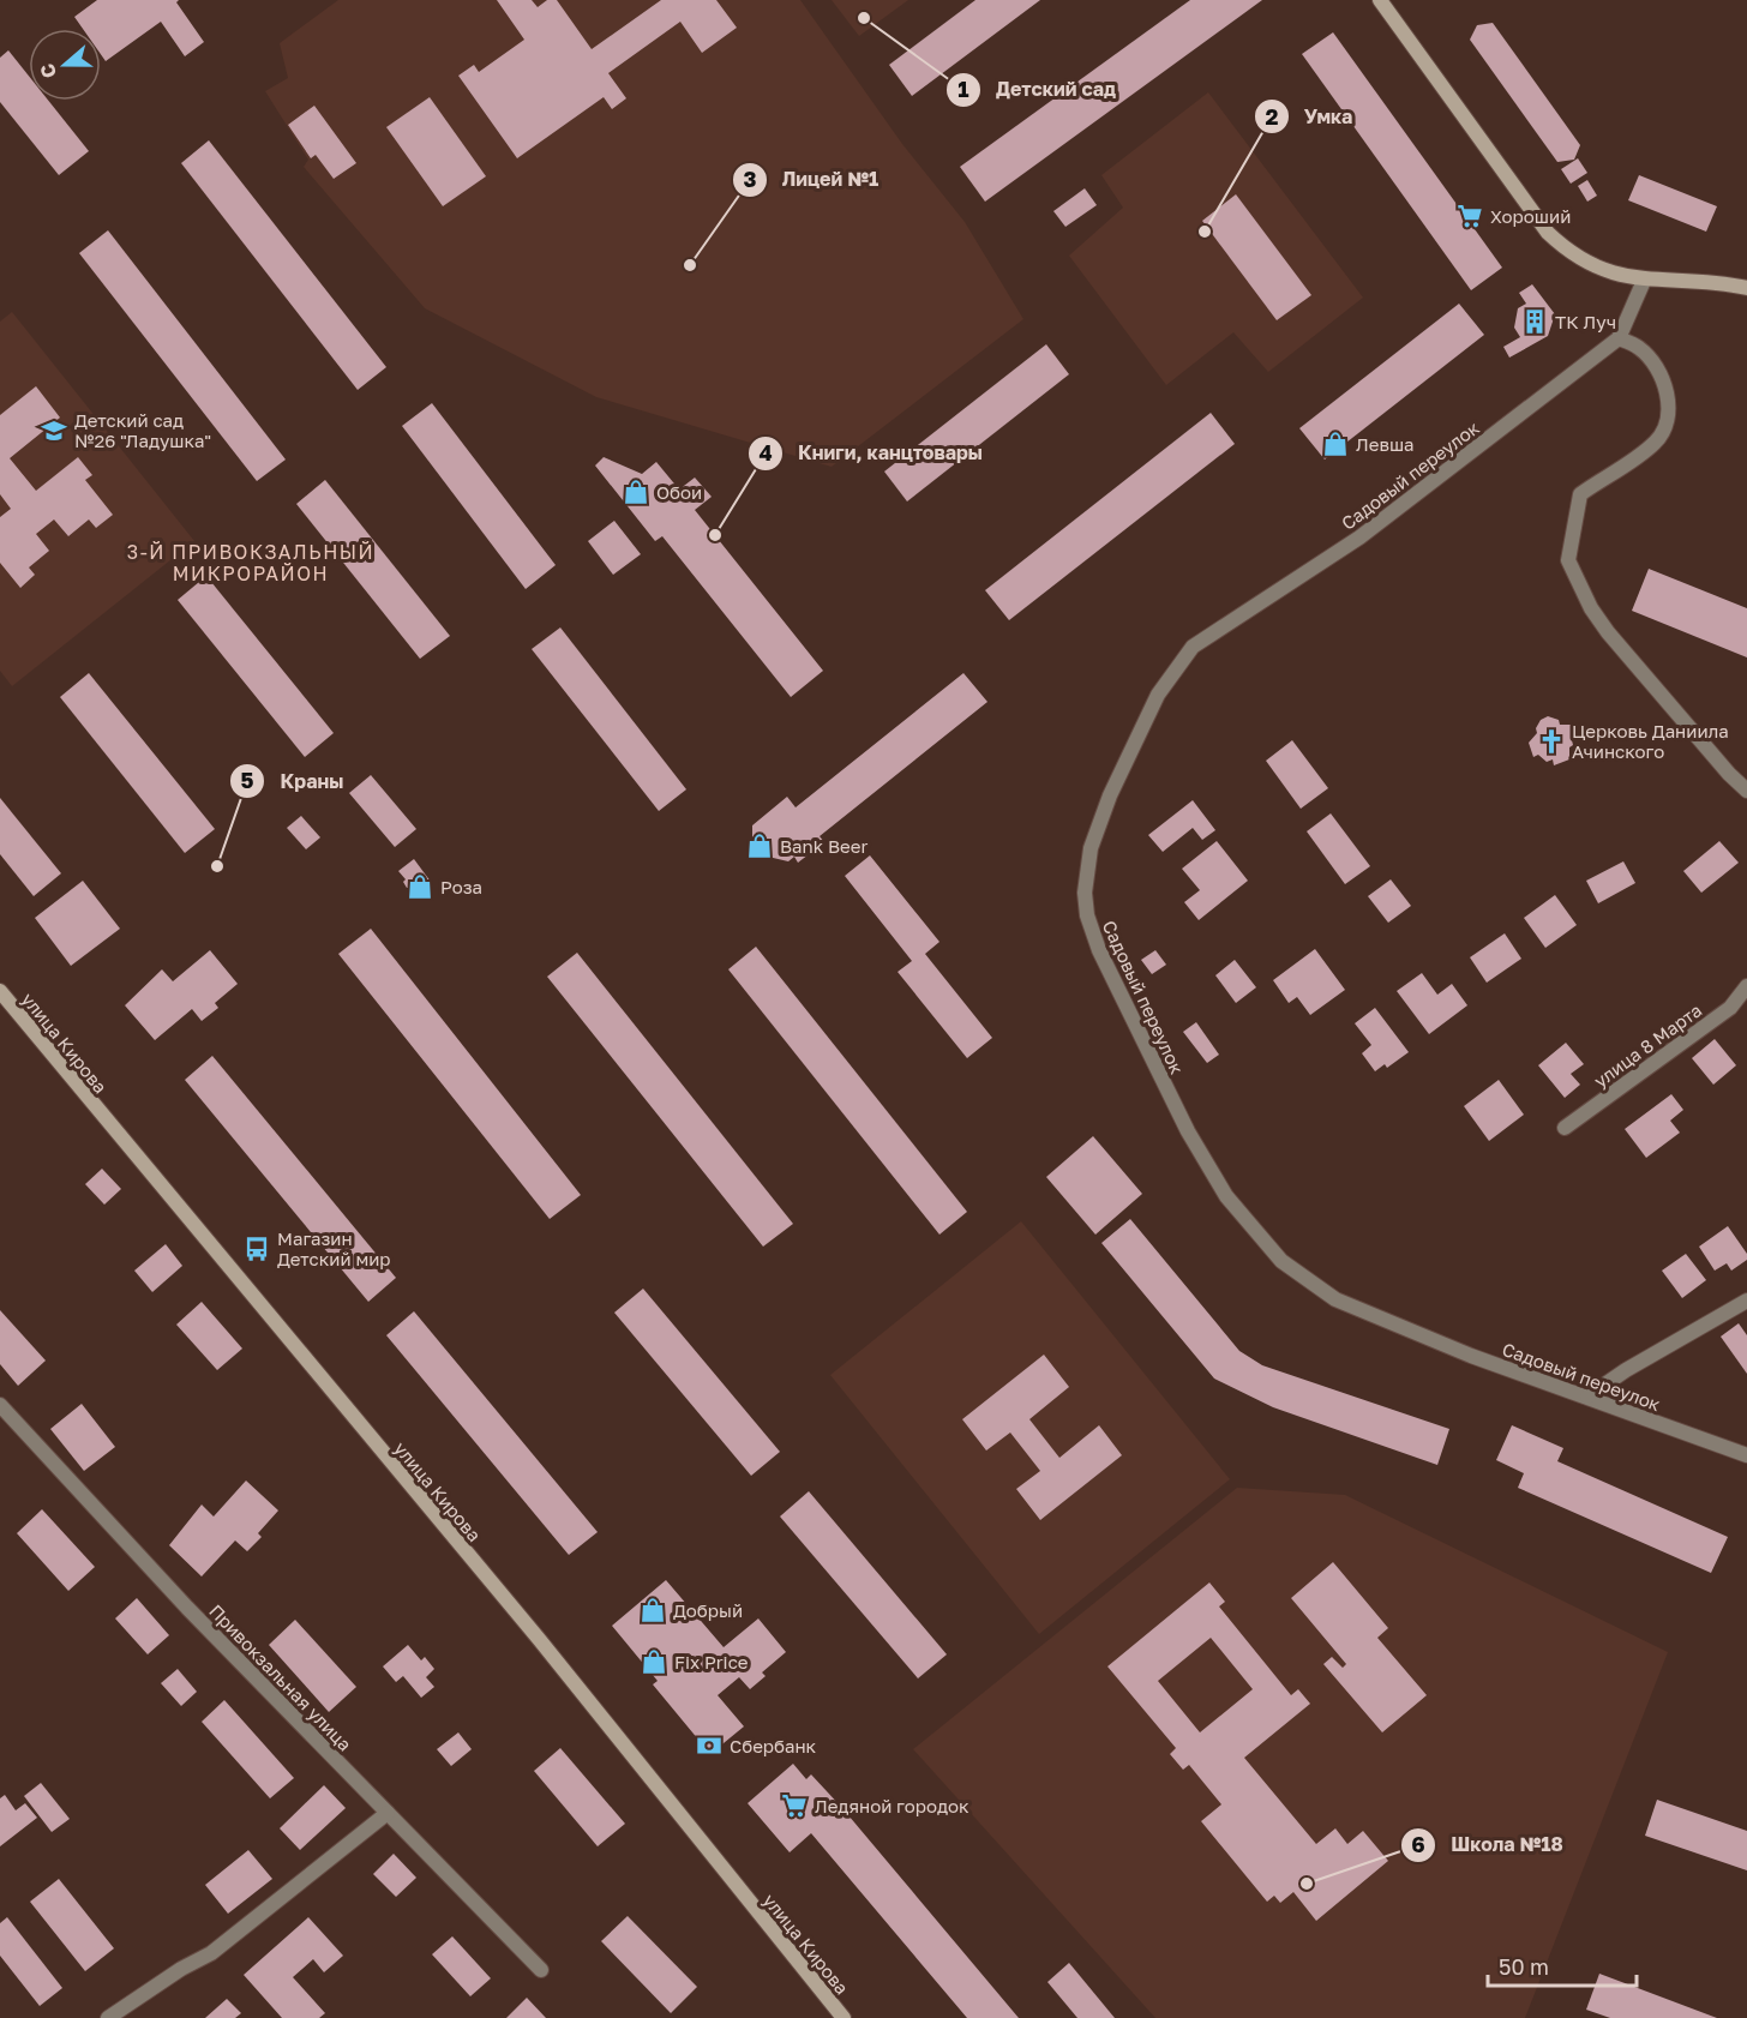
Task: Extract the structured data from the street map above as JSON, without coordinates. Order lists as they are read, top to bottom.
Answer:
{
  "streets": {
    "main road": ["улица Кирова"],
    "street": ["Садовый переулок", "улица 8 Марта", "Привокзальная улица"]
  },
  "districts": ["3-Й ПРИВОКЗАЛЬНЫЙ МИКРОРАЙОН"],
  "places": {
    "other": [
      "Детский сад",
      "Умка",
      "Лицей №1",
      "Книги, канцтовары",
      "Краны",
      "Школа №18"
    ],
    "supermarket": ["Хороший", "Ледяной городок"],
    "building": ["ТК Луч"],
    "school or university": ["Детский сад №26 \"Ладушка\""],
    "shop": [
      "Левша",
      "Обои",
      "Bank Beer",
      "Роза",
      "Добрый",
      "Fix Price"
    ],
    "church": ["Церковь Даниила Ачинского"],
    "bus stop": ["Магазин Детский мир"],
    "bank": ["Сбербанк"]
  },
  "scale_bar": "50 m",
  "north": "left"
}
